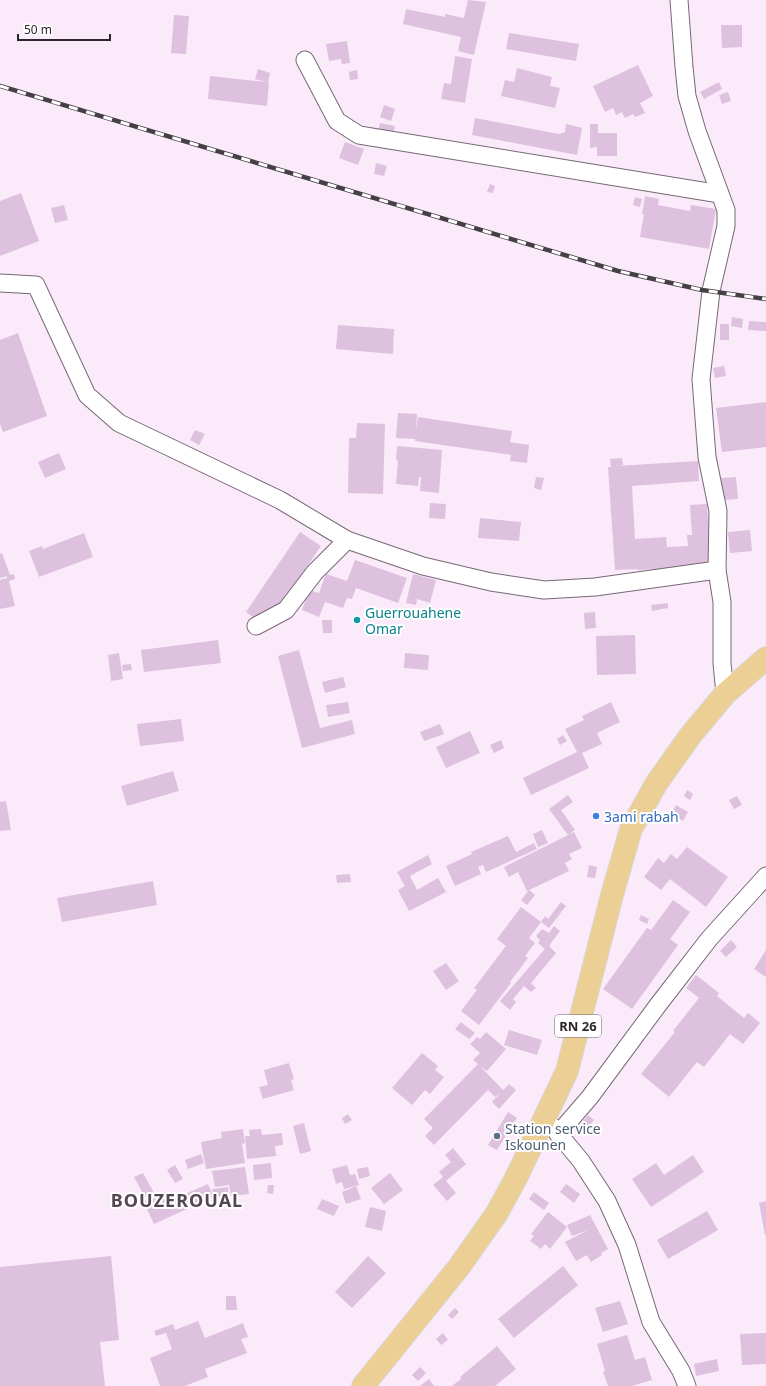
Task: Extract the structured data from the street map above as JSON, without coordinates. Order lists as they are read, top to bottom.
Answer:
{
  "streets": {
    "main road": ["RN 26"]
  },
  "districts": ["BOUZEROUAL"],
  "places": ["Guerrouahene Omar", "3ami rabah", "Station service Iskounen"],
  "scale_bar": "50 m"
}
